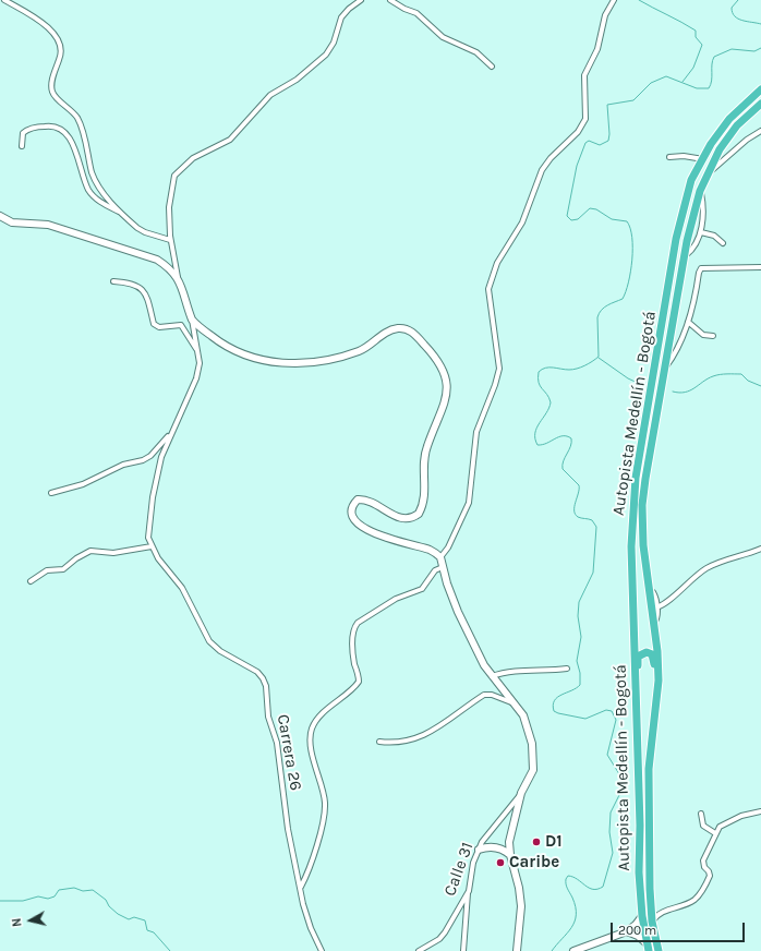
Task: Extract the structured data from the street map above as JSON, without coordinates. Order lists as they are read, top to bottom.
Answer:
{
  "streets": {
    "highway": ["Autopista Medellín - Bogotá"],
    "street": ["Carrera 26", "Calle 31"]
  },
  "places": ["D1", "Caribe"],
  "scale_bar": "200 m",
  "north": "left"
}
